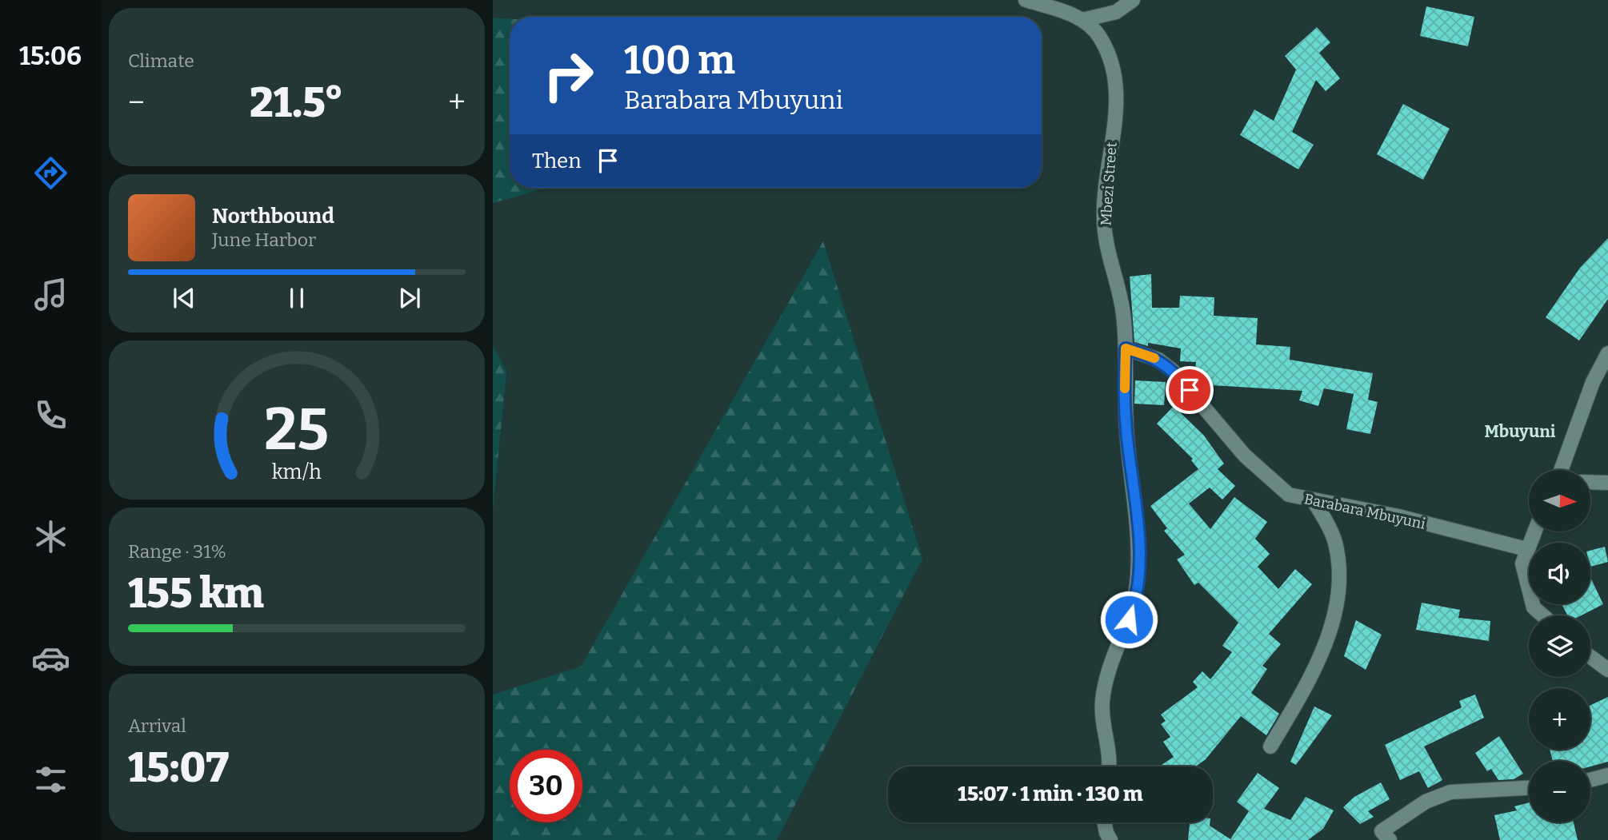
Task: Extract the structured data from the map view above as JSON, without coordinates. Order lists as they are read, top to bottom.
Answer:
{
  "streets": {
    "street": ["Mbezi Street", "Barabara Mbuyuni"]
  },
  "crossings": [
    ["Mbezi Street", "Barabara Mbuyuni"]
  ],
  "districts": ["Mbuyuni"],
  "north": "right",
  "page": {
    "tabs": "15:06",
    "tile": [
      "Climate",
      ["Range · 31%", "155 km"],
      ["Arrival", "15:07"]
    ],
    "turn": ["100 m", "Barabara Mbuyuni"],
    "heat": ["−", "21.5°", "+"],
    "then": "Then",
    "song": ["Northbound", "June Harbor"],
    "map_buttons": ["+", "−"],
    "limit": "30",
    "trip": "15:07 · 1 min · 130 m",
    "gauge": ["25", "km/h"]
  }
}
